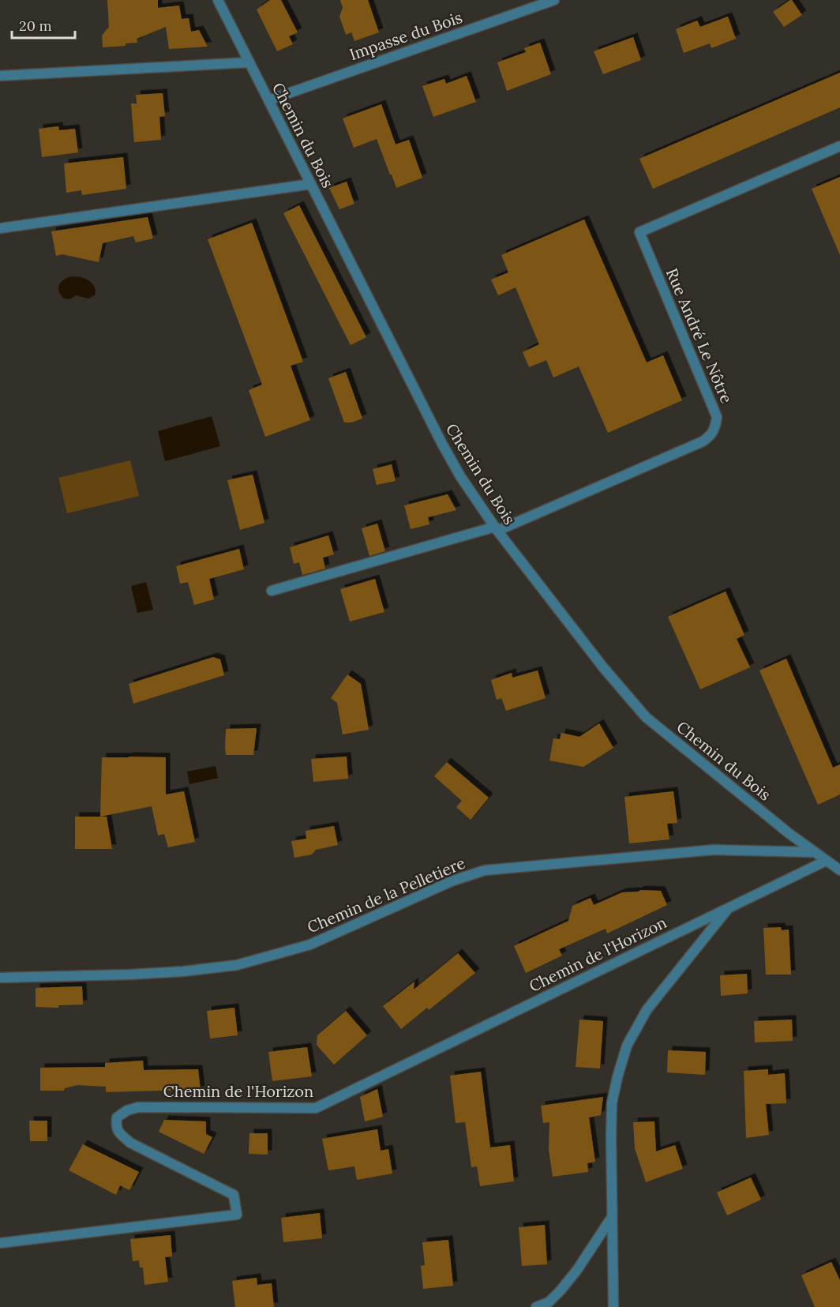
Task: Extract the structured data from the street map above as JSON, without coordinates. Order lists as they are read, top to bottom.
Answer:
{
  "streets": {
    "street": [
      "Impasse du Bois",
      "Chemin du Bois",
      "Rue André Le Nôtre",
      "Chemin de la Pelletiere",
      "Chemin de l'Horizon"
    ]
  },
  "crossings": [
    ["Impasse du Bois", "Chemin du Bois"],
    ["Chemin du Bois", "Rue André Le Nôtre"],
    ["Chemin du Bois", "Chemin de la Pelletiere"],
    ["Chemin du Bois", "Chemin de l'Horizon"]
  ],
  "scale_bar": "20 m"
}
